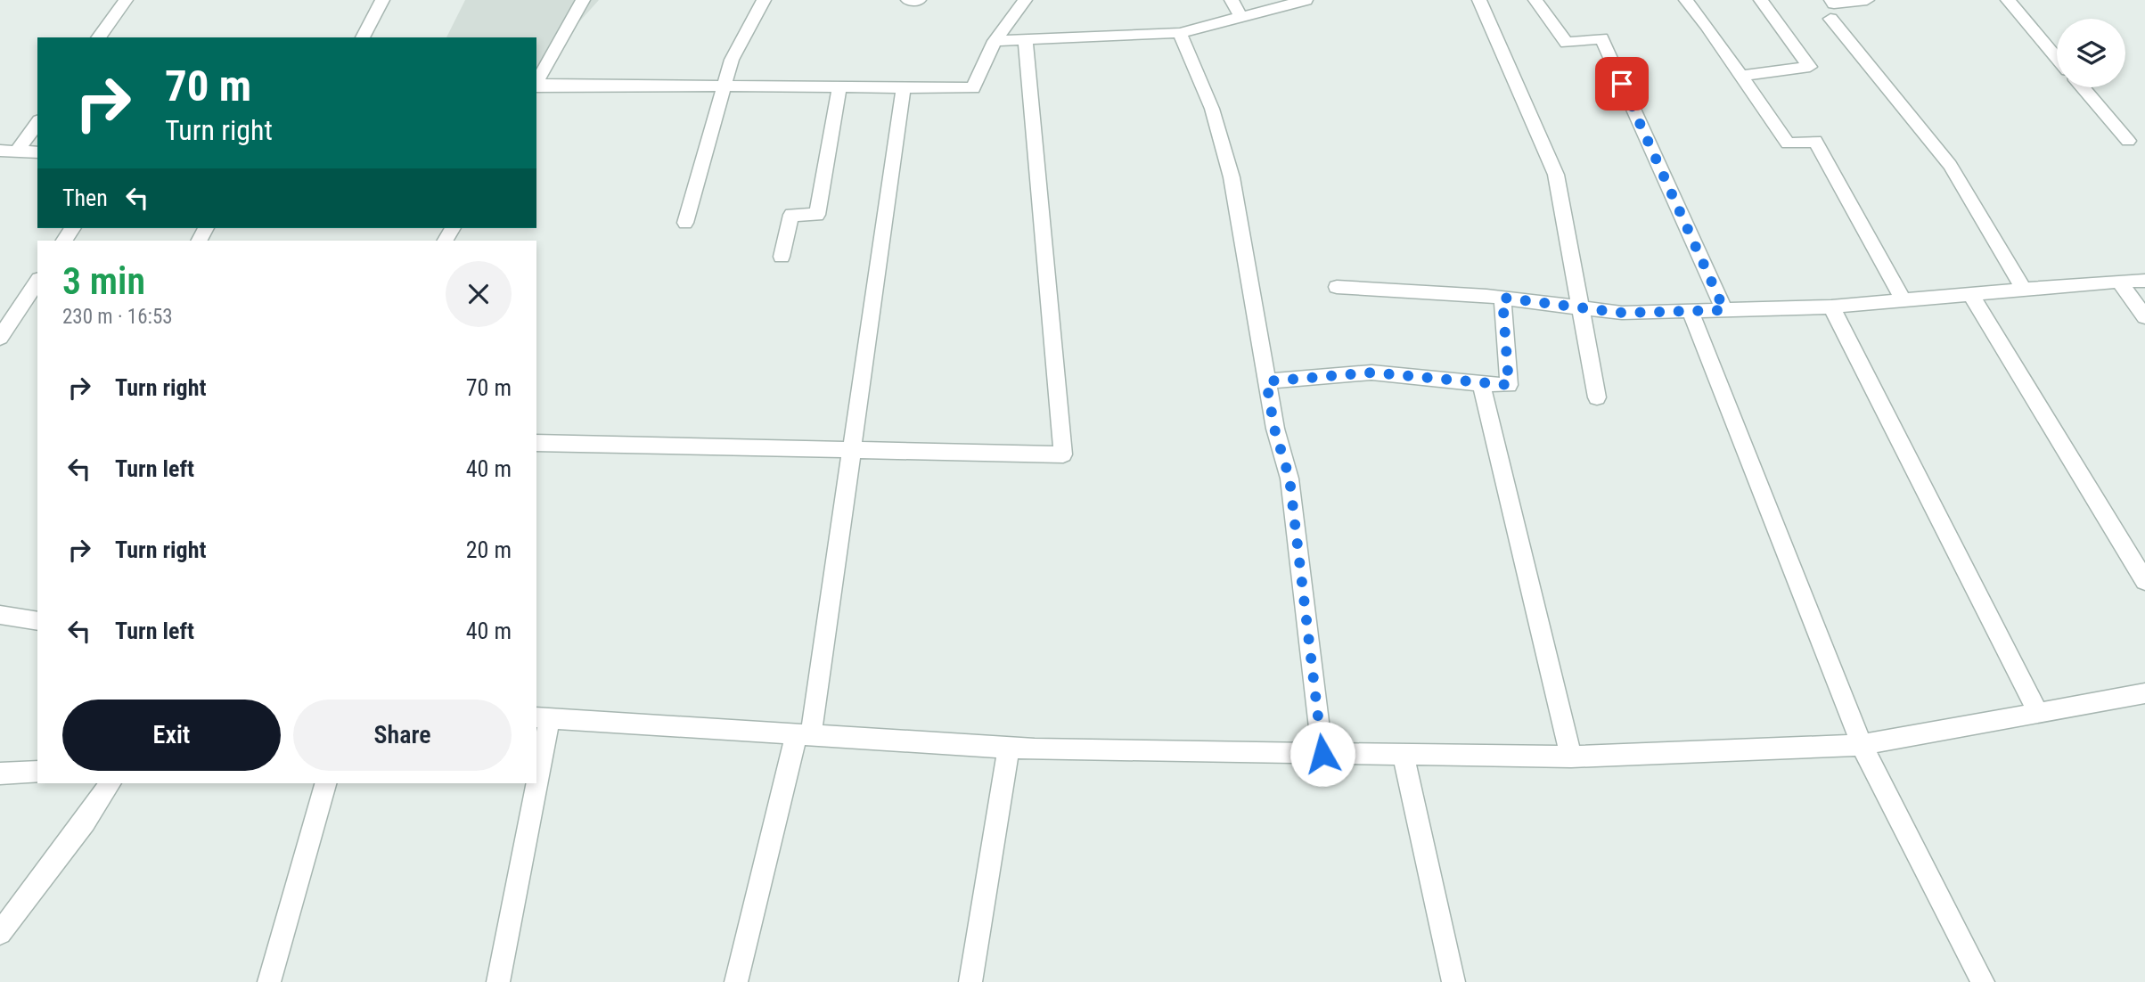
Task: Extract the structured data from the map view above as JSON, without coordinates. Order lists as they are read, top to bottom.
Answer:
{
  "page": {
    "turn": ["70 m", "Turn right"],
    "then": "Then",
    "heading": ["3 min", "230 m · 16:53"],
    "list": [
      {
        "name": "Turn right",
        "value": "70 m"
      },
      {
        "name": "Turn left",
        "value": "40 m"
      },
      {
        "name": "Turn right",
        "value": "20 m"
      },
      {
        "name": "Turn left",
        "value": "40 m"
      }
    ],
    "buttons": ["Exit", "Share"]
  }
}
